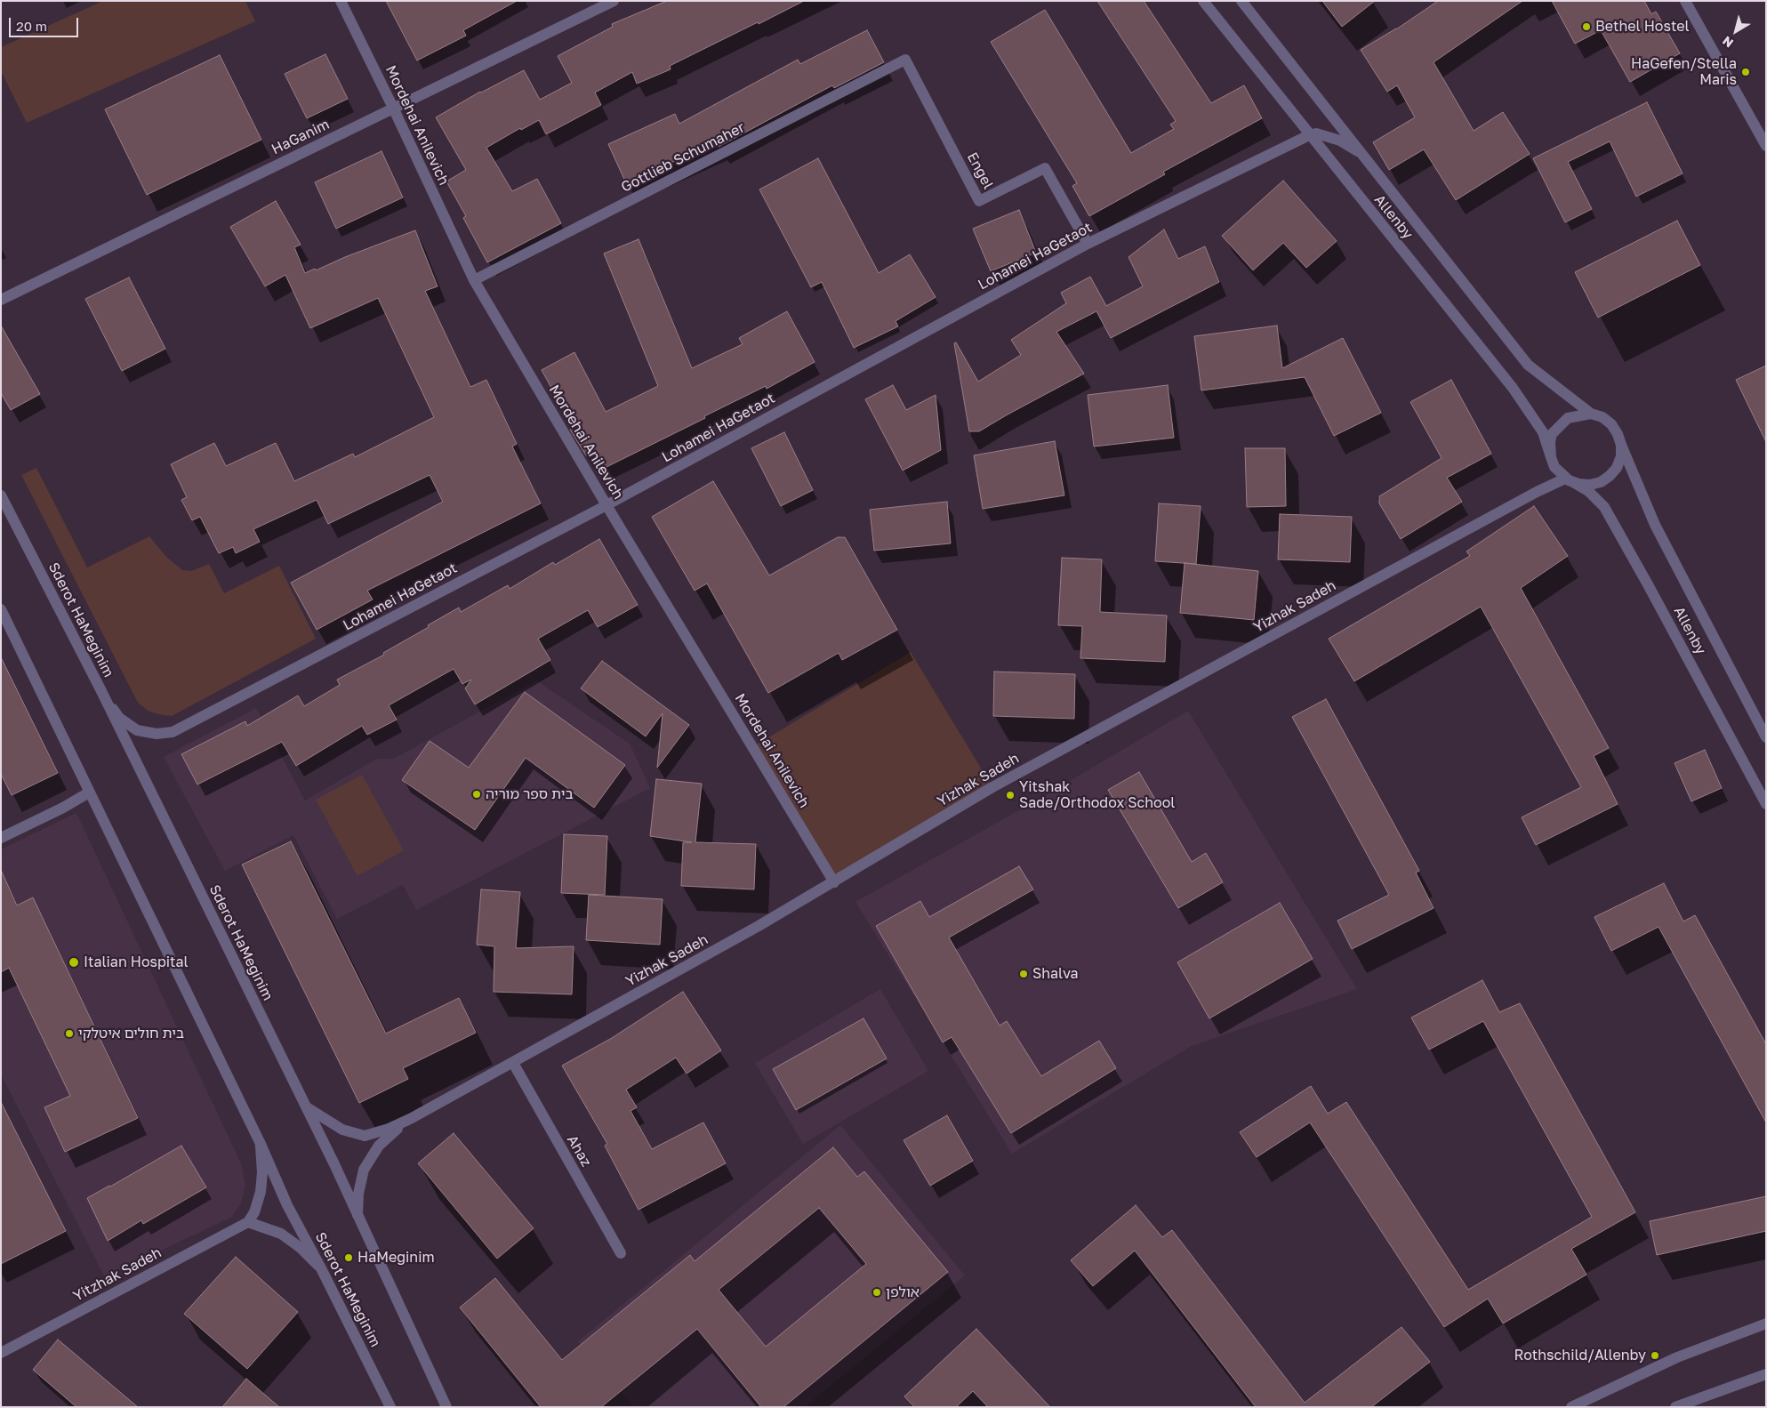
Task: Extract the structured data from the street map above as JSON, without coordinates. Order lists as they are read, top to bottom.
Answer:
{
  "streets": {
    "street": [
      "Mordehai Anilevich",
      "HaGanim",
      "Gottlieb Schumaher",
      "Engel",
      "Allenby",
      "Lohamei HaGetaot",
      "Yizhak Sadeh",
      "Sderot HaMeginim",
      "Ahaz",
      "Yitzhak Sadeh"
    ]
  },
  "crossings": [
    ["Mordehai Anilevich", "HaGanim"],
    ["Mordehai Anilevich", "Gottlieb Schumaher"],
    ["Mordehai Anilevich", "Lohamei HaGetaot"],
    ["Mordehai Anilevich", "Yizhak Sadeh"],
    ["Gottlieb Schumaher", "Engel"],
    ["Engel", "Lohamei HaGetaot"],
    ["Allenby", "Lohamei HaGetaot"],
    ["Allenby", "Yizhak Sadeh"],
    ["Lohamei HaGetaot", "Sderot HaMeginim"],
    ["Yizhak Sadeh", "Sderot HaMeginim"],
    ["Yizhak Sadeh", "Ahaz"]
  ],
  "places": [
    "Bethel Hostel",
    "HaGefen/Stella Maris",
    "בית ספר מוריה",
    "Yitshak Sade/Orthodox School",
    "Italian Hospital",
    "Shalva",
    "בית חולים איטלקי",
    "HaMeginim",
    "אולפן",
    "Rothschild/Allenby"
  ],
  "scale_bar": "20 m",
  "north": "bottom left"
}
